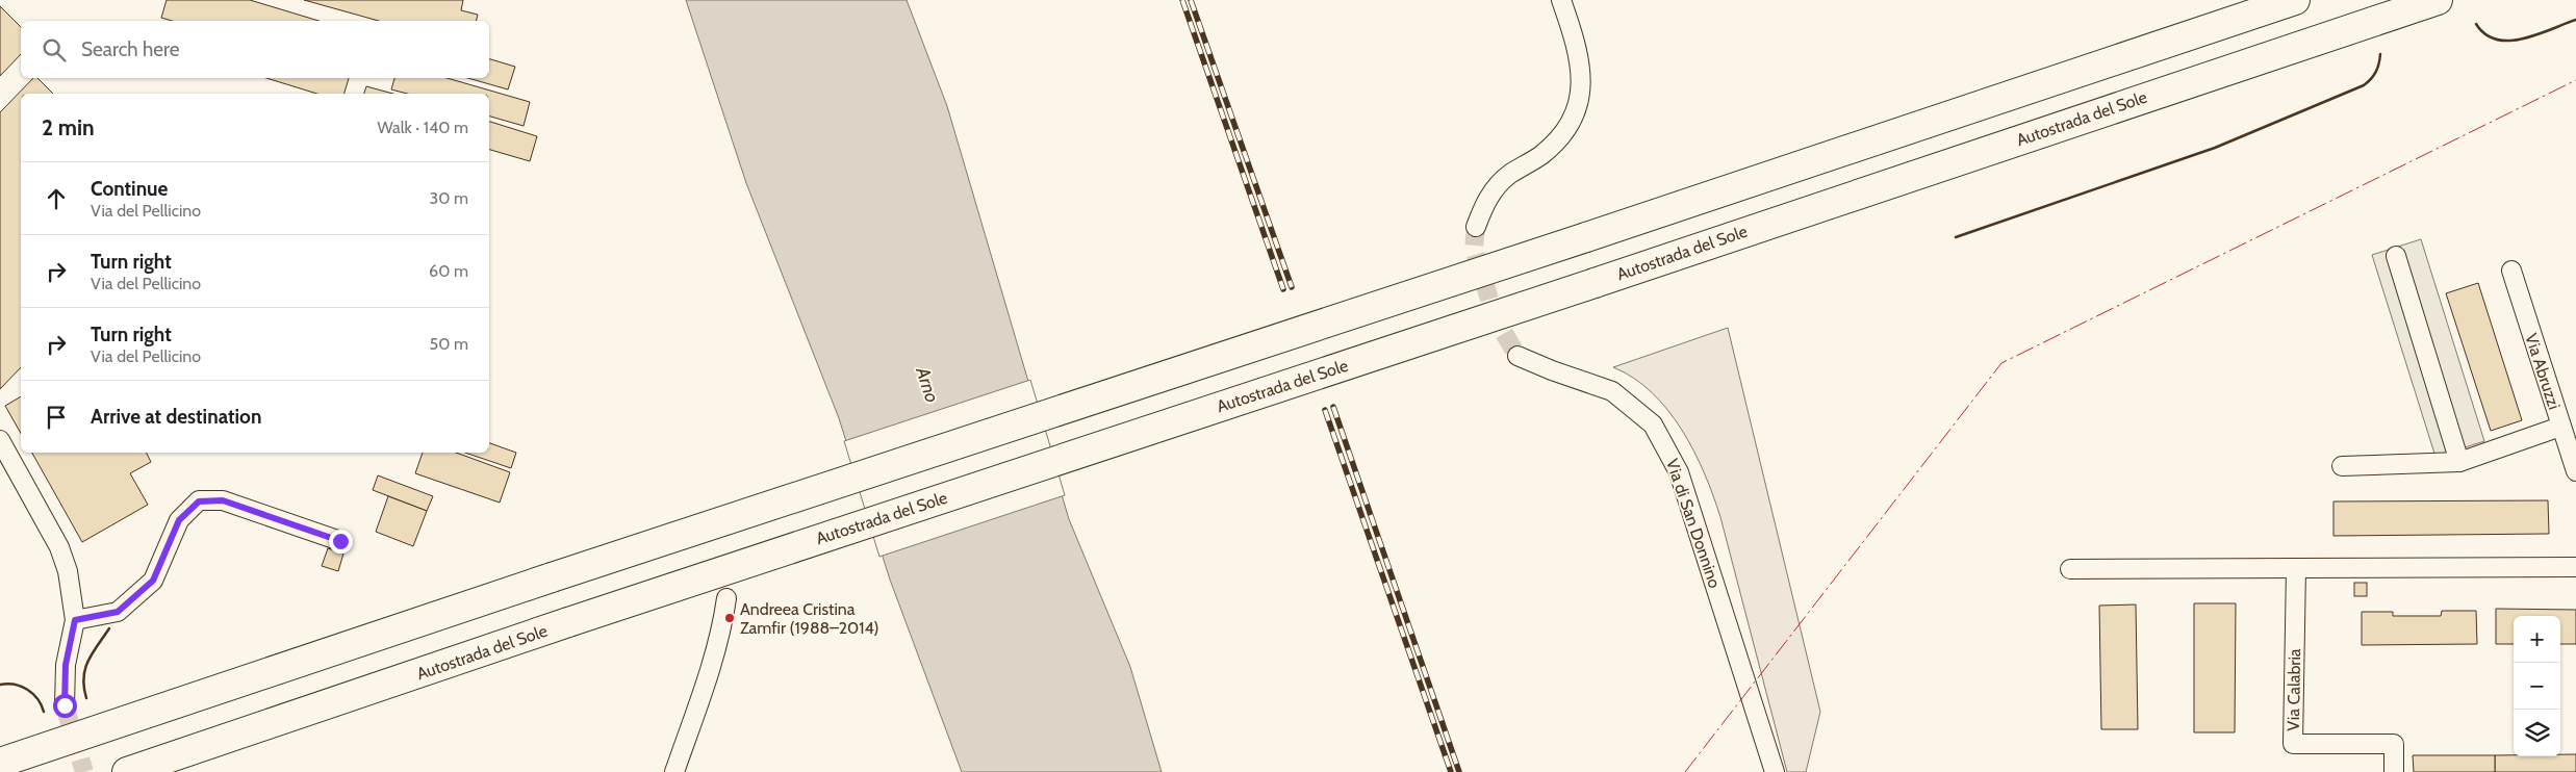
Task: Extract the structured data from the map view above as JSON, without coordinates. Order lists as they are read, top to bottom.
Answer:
{
  "streets": {
    "highway": ["Autostrada del Sole"],
    "street": ["Via Abruzzi", "Via di San Donnino", "Via Calabria"]
  },
  "water": ["Arno"],
  "places": ["Andreea Cristina Zamfir (1988–2014)"],
  "page": {
    "search": "Search here",
    "heading": ["2 min", "Walk · 140 m"],
    "list": [
      ["Continue", "Via del Pellicino", "30 m"],
      ["Turn right", "Via del Pellicino", "60 m"],
      ["Turn right", "Via del Pellicino", "50 m"],
      "Arrive at destination"
    ],
    "map_buttons": ["+", "−"]
  }
}
